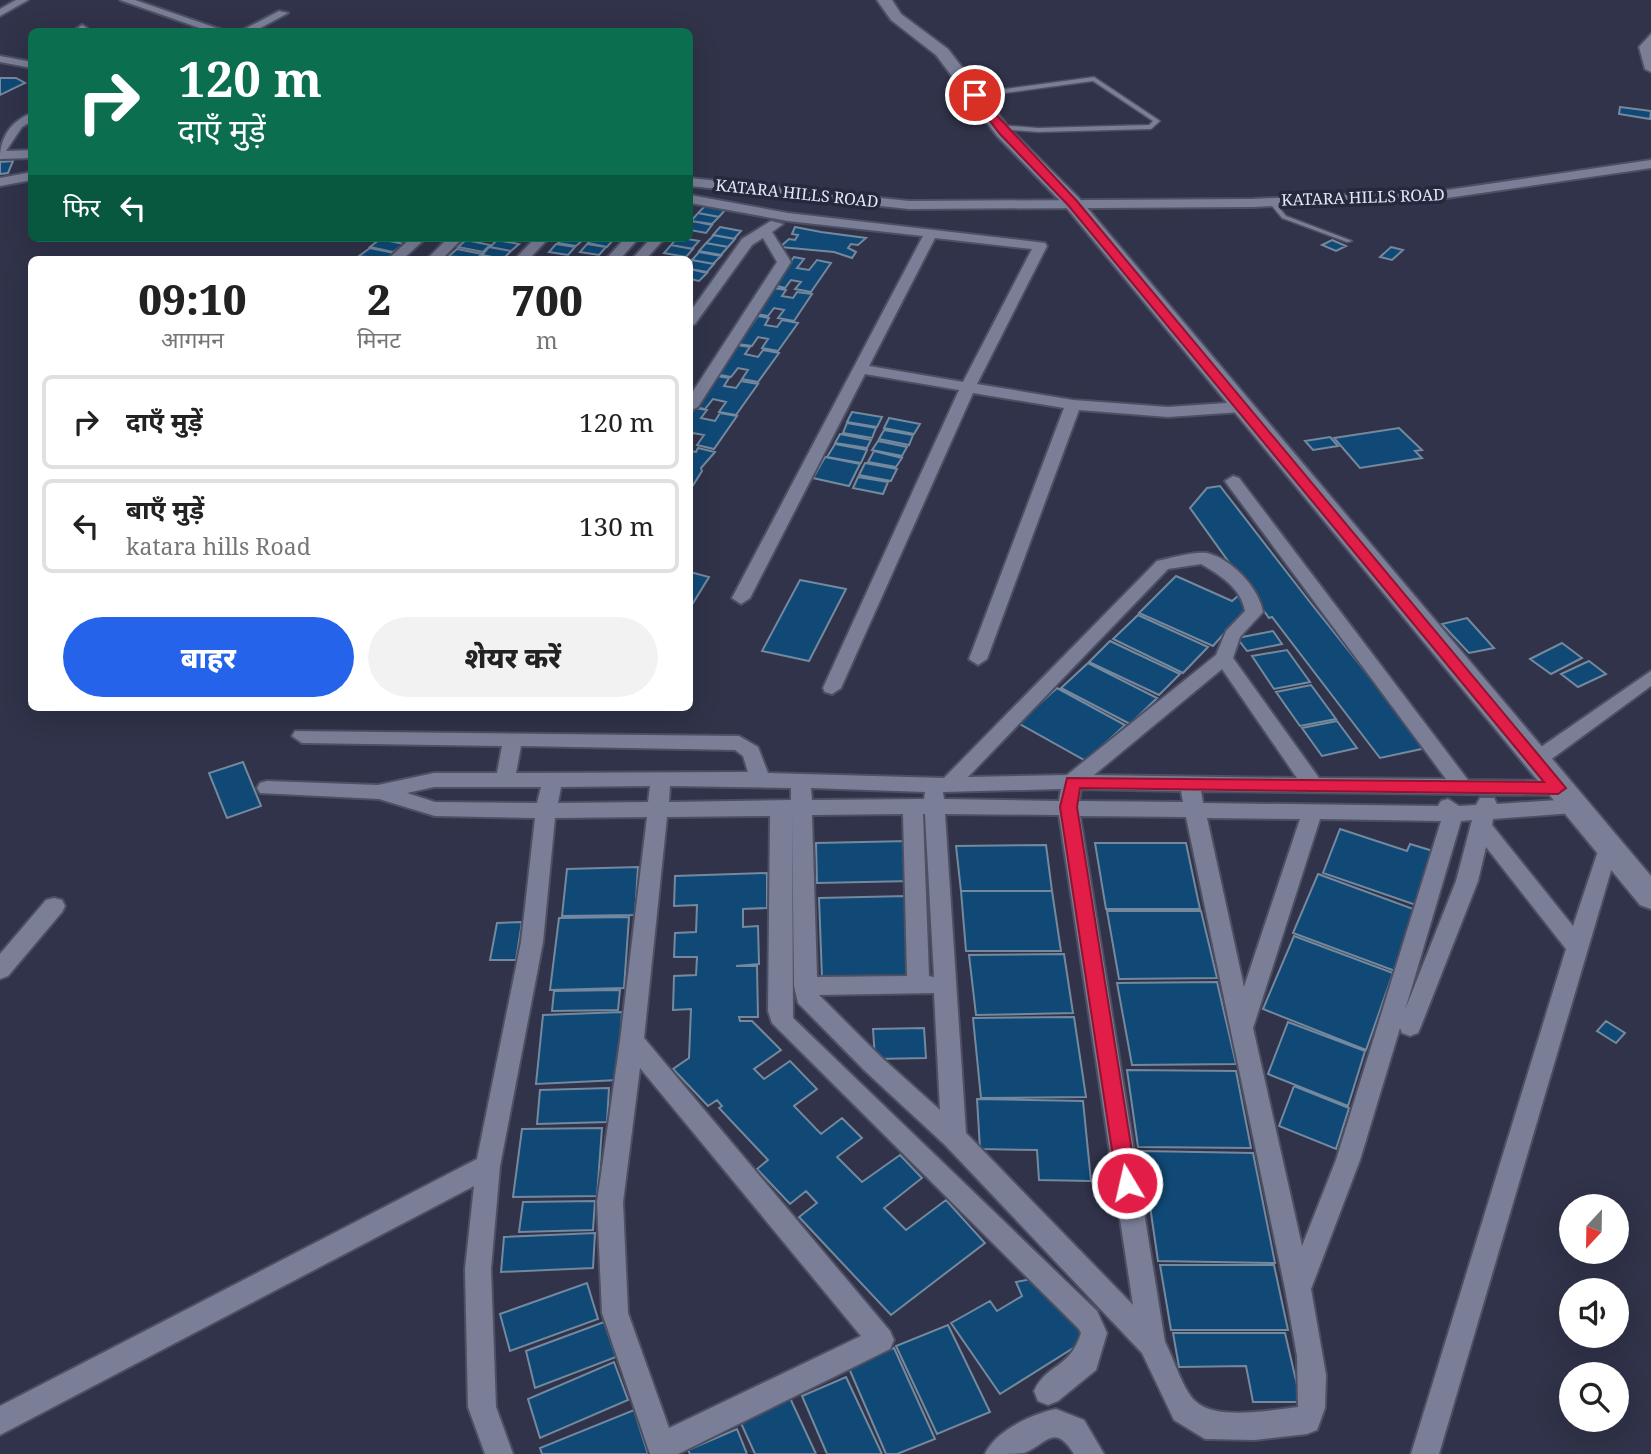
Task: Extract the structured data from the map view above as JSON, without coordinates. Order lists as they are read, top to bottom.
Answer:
{
  "streets": {
    "street": ["KATARA HILLS ROAD"]
  },
  "north": "bottom",
  "page": {
    "turn": ["120 m", "दाएँ मुड़ें"],
    "then": "फिर",
    "eta": [
      "09:10",
      "आगमन",
      "2",
      "मिनट",
      "700",
      "m"
    ],
    "list": [
      {
        "name": "दाएँ मुड़ें",
        "value": "120 m"
      },
      {
        "name": "बाएँ मुड़ें",
        "note": "katara hills Road",
        "value": "130 m"
      }
    ],
    "buttons": ["बाहर", "शेयर करें"]
  }
}
